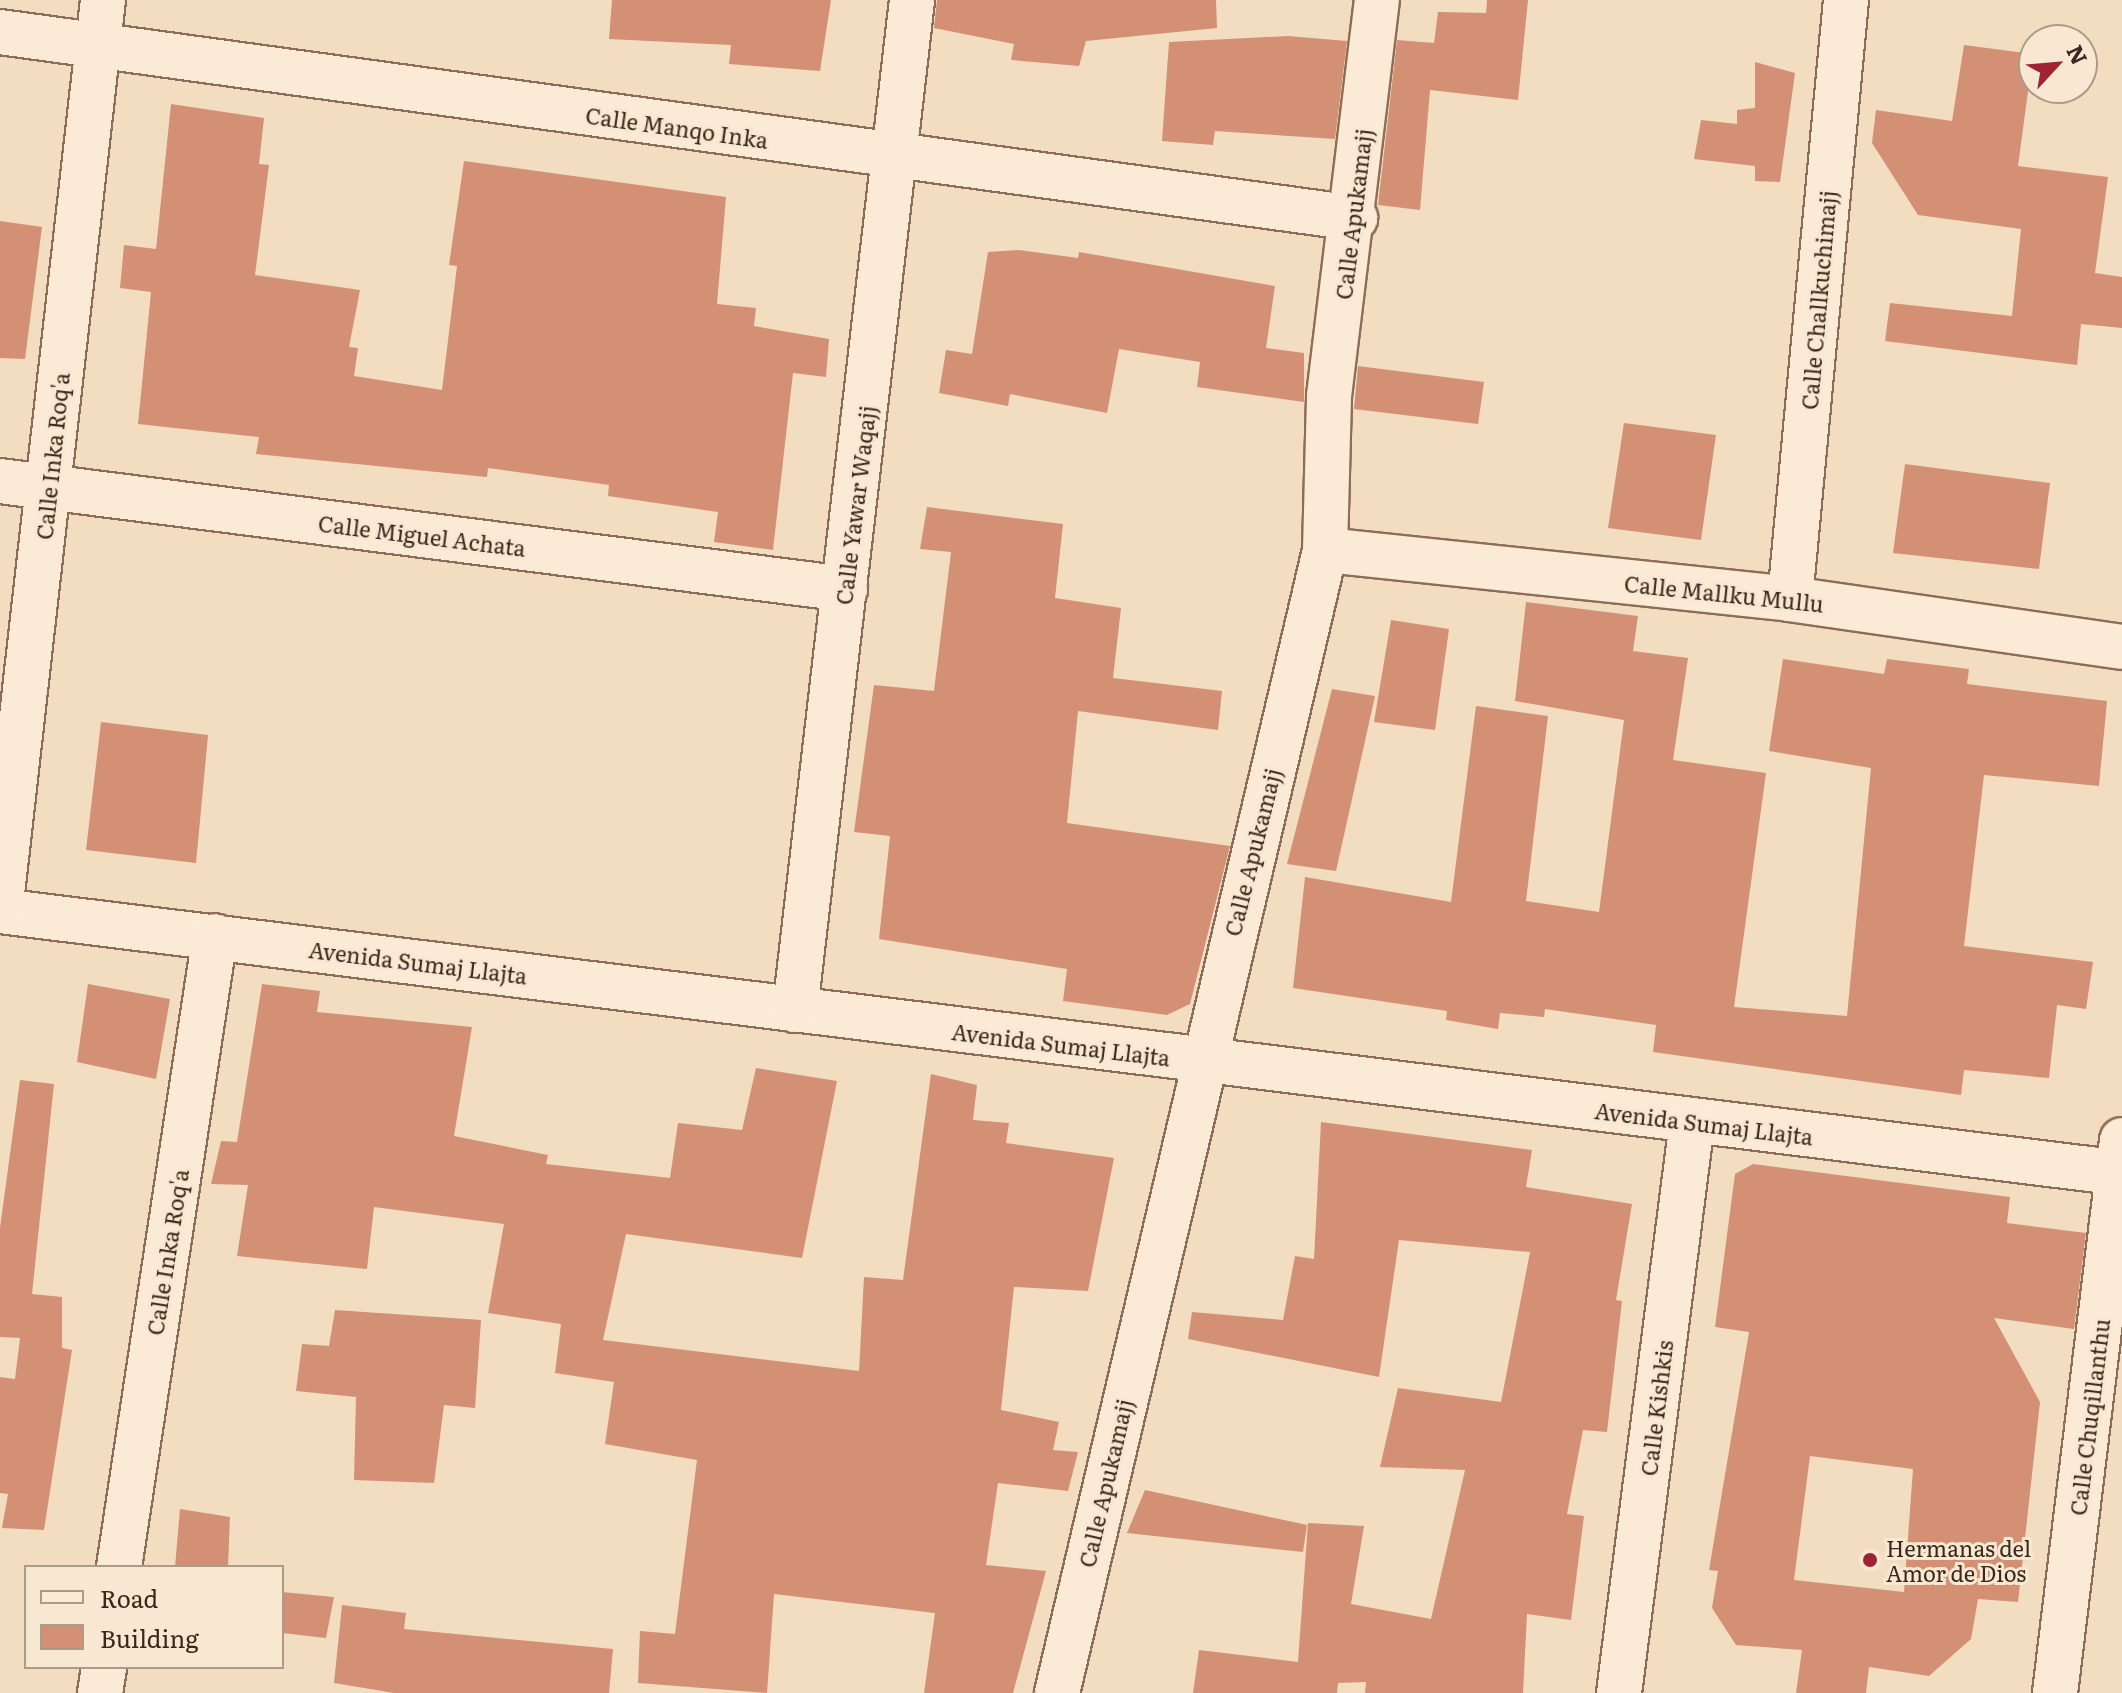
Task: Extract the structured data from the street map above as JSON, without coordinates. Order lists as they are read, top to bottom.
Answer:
{
  "streets": {
    "street": [
      "Calle Manqo Inka",
      "Calle Apukamajj",
      "Calle Challkuchimajj",
      "Calle Inka Roq'a",
      "Calle Yawar Waqajj",
      "Calle Miguel Achata",
      "Calle Mallku Mullu",
      "Avenida Sumaj Llajta",
      "Calle Kishkis",
      "Calle Chuqillanthu"
    ]
  },
  "crossings": [
    ["Calle Manqo Inka", "Calle Apukamajj"],
    ["Calle Manqo Inka", "Calle Inka Roq'a"],
    ["Calle Manqo Inka", "Calle Yawar Waqajj"],
    ["Calle Apukamajj", "Calle Mallku Mullu"],
    ["Calle Apukamajj", "Avenida Sumaj Llajta"],
    ["Calle Challkuchimajj", "Calle Mallku Mullu"],
    ["Calle Inka Roq'a", "Calle Miguel Achata"],
    ["Calle Inka Roq'a", "Avenida Sumaj Llajta"],
    ["Calle Yawar Waqajj", "Calle Miguel Achata"],
    ["Calle Yawar Waqajj", "Avenida Sumaj Llajta"],
    ["Avenida Sumaj Llajta", "Calle Kishkis"],
    ["Avenida Sumaj Llajta", "Calle Chuqillanthu"]
  ],
  "places": ["Hermanas del Amor de Dios"],
  "legend": ["Road", "Building"],
  "north": "top right"
}
